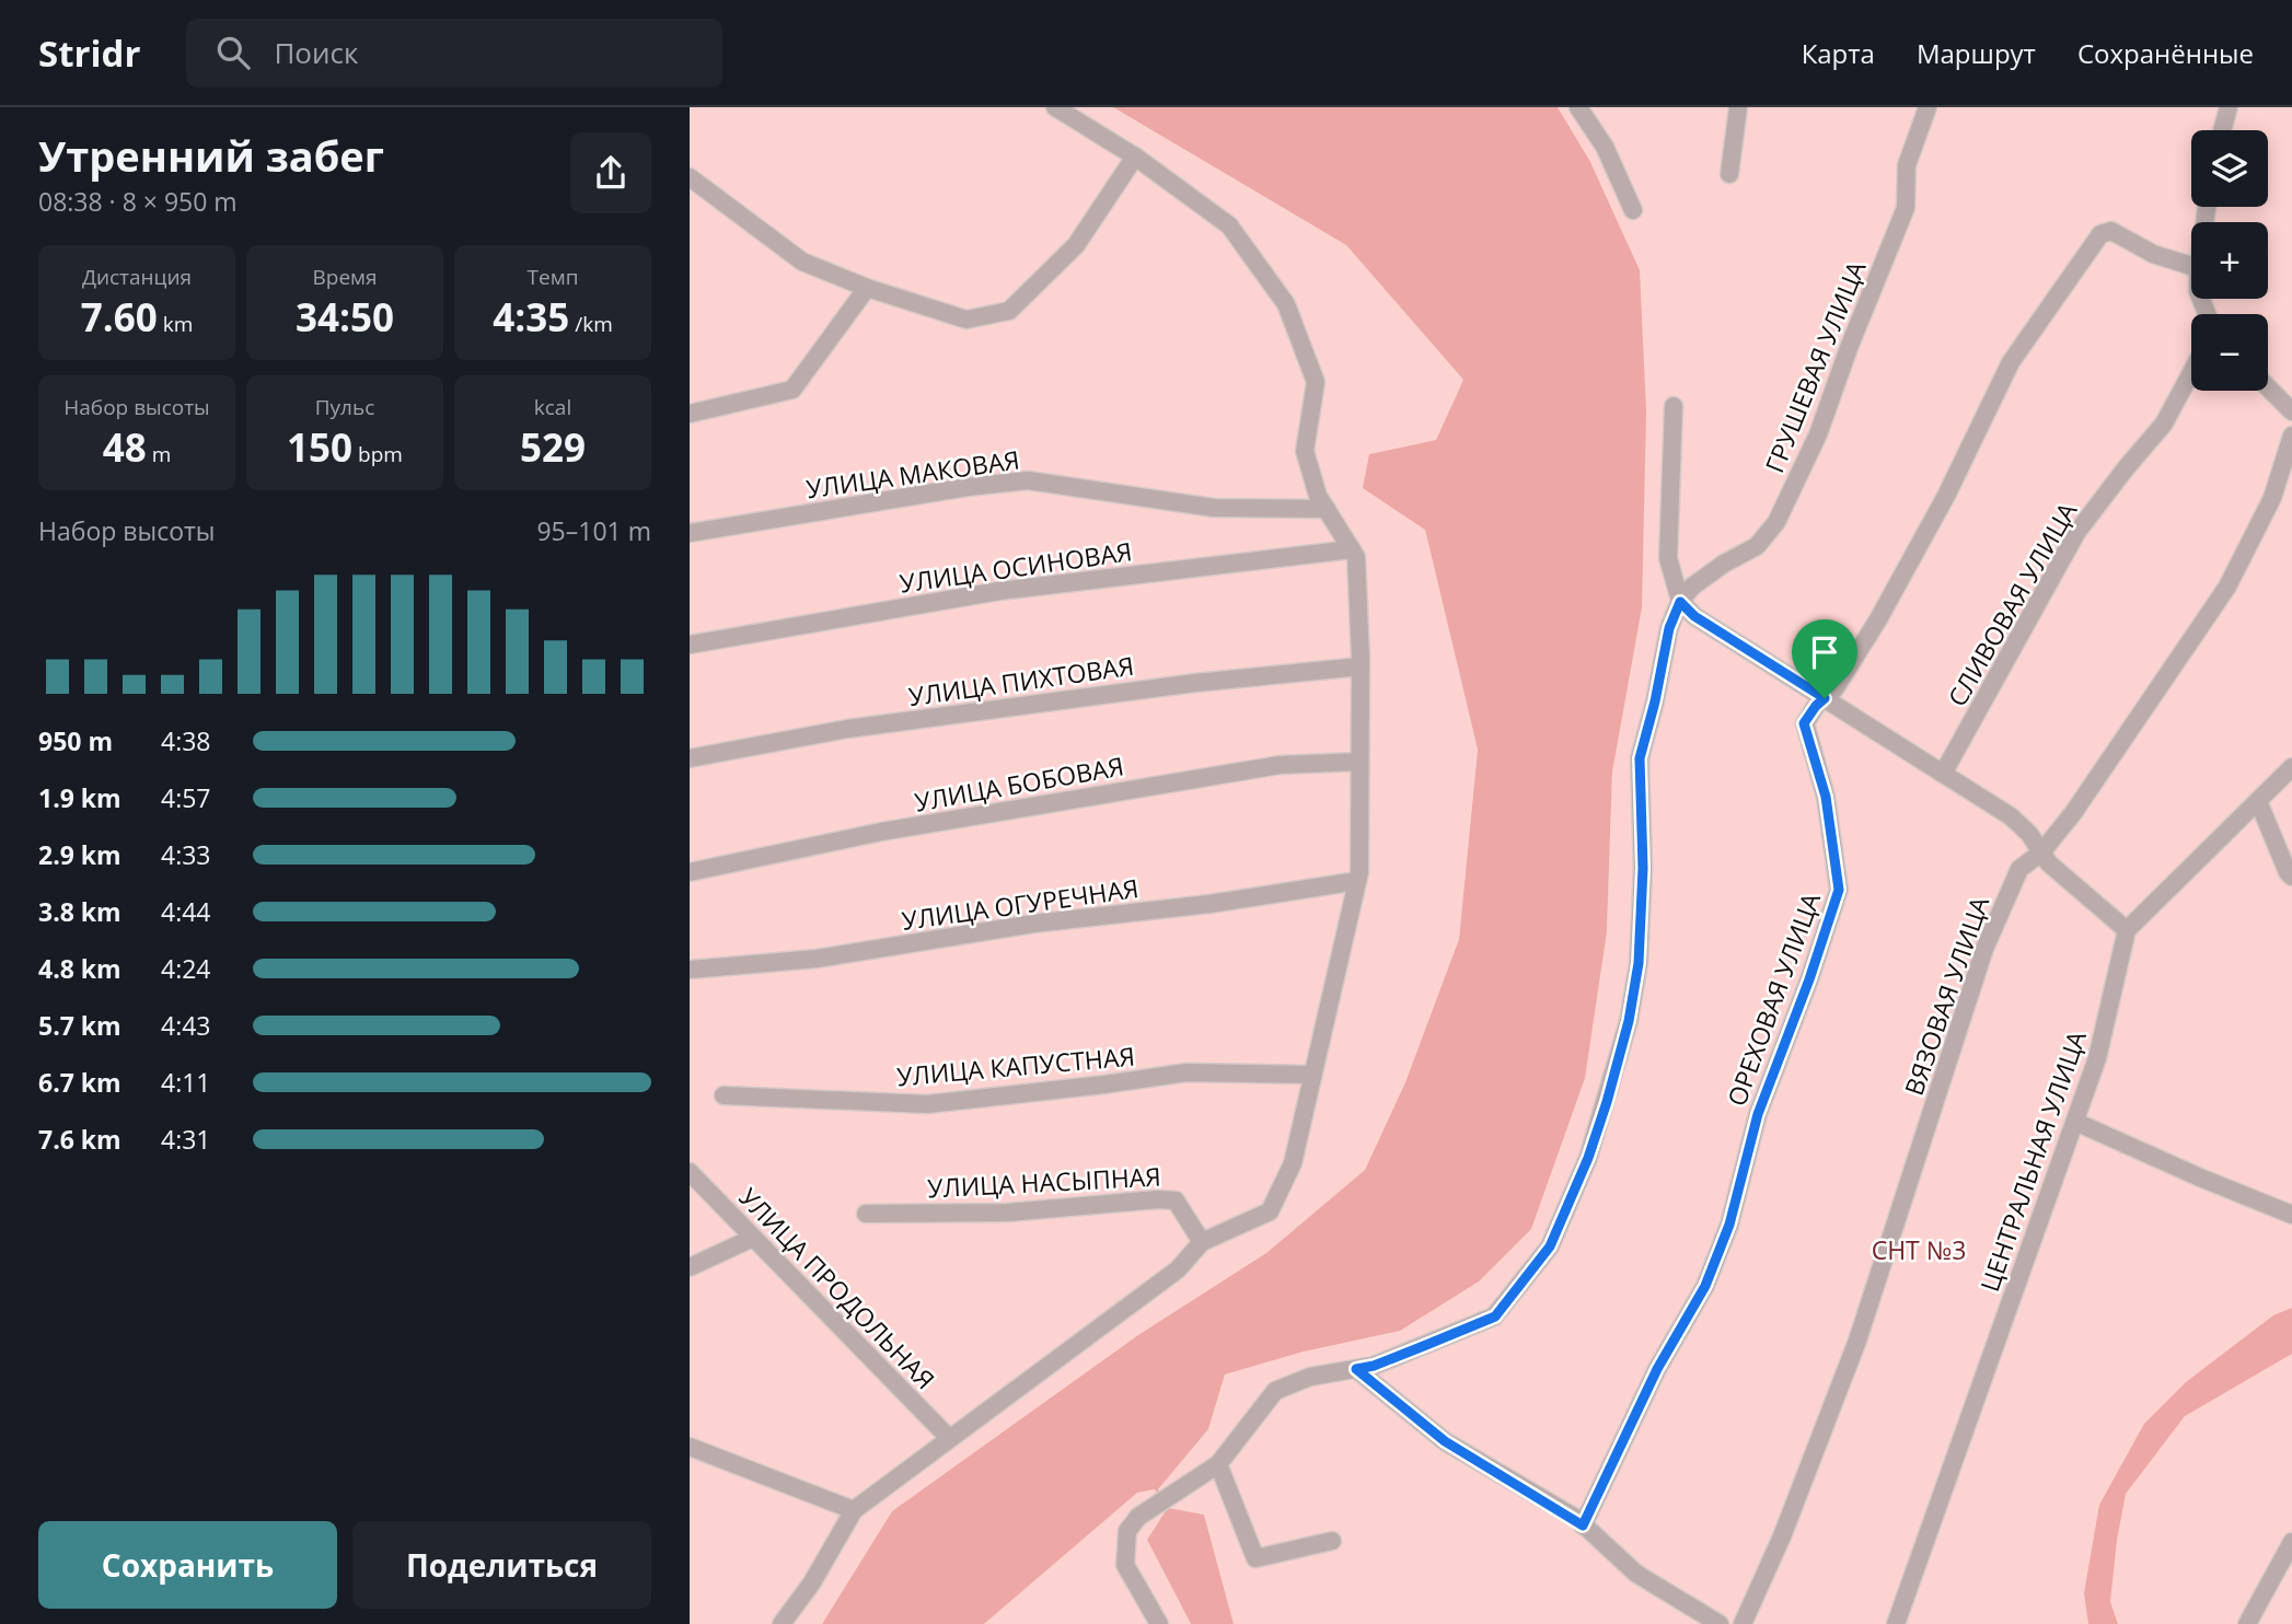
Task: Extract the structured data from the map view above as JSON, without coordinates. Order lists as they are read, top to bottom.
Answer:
{
  "streets": {
    "street": [
      "ГРУШЕВАЯ УЛИЦА",
      "УЛИЦА МАКОВАЯ",
      "УЛИЦА ОСИНОВАЯ",
      "СЛИВОВАЯ УЛИЦА",
      "УЛИЦА ПИХТОВАЯ",
      "УЛИЦА БОБОВАЯ",
      "УЛИЦА ОГУРЕЧНАЯ",
      "ВЯЗОВАЯ УЛИЦА",
      "ОРЕХОВАЯ УЛИЦА",
      "УЛИЦА КАПУСТНАЯ",
      "ЦЕНТРАЛЬНАЯ УЛИЦА",
      "УЛИЦА НАСЫПНАЯ",
      "УЛИЦА ПРОДОЛЬНАЯ"
    ]
  },
  "parks": ["СНТ №3"],
  "page": {
    "header": "Stridr",
    "search": "Поиск",
    "nav": ["Карта", "Маршрут", "Сохранённые"],
    "heading": ["Утренний забег", "08:38 · 8 × 950 m"],
    "map_buttons": ["+", "−"],
    "stats": [
      ["Дистанция", "7.60 km"],
      ["Время", "34:50"],
      ["Темп", "4:35 /km"],
      ["Набор высоты", "48 m"],
      ["Пульс", "150 bpm"],
      ["kcal", "529"]
    ],
    "chart": ["Набор высоты", "95–101 m"],
    "list": [
      {
        "name": "950 m",
        "note": "4:38"
      },
      {
        "name": "1.9 km",
        "note": "4:57"
      },
      {
        "name": "2.9 km",
        "note": "4:33"
      },
      {
        "name": "3.8 km",
        "note": "4:44"
      },
      {
        "name": "4.8 km",
        "note": "4:24"
      },
      {
        "name": "5.7 km",
        "note": "4:43"
      },
      {
        "name": "6.7 km",
        "note": "4:11"
      },
      {
        "name": "7.6 km",
        "note": "4:31"
      }
    ],
    "buttons": ["Сохранить", "Поделиться"]
  }
}
